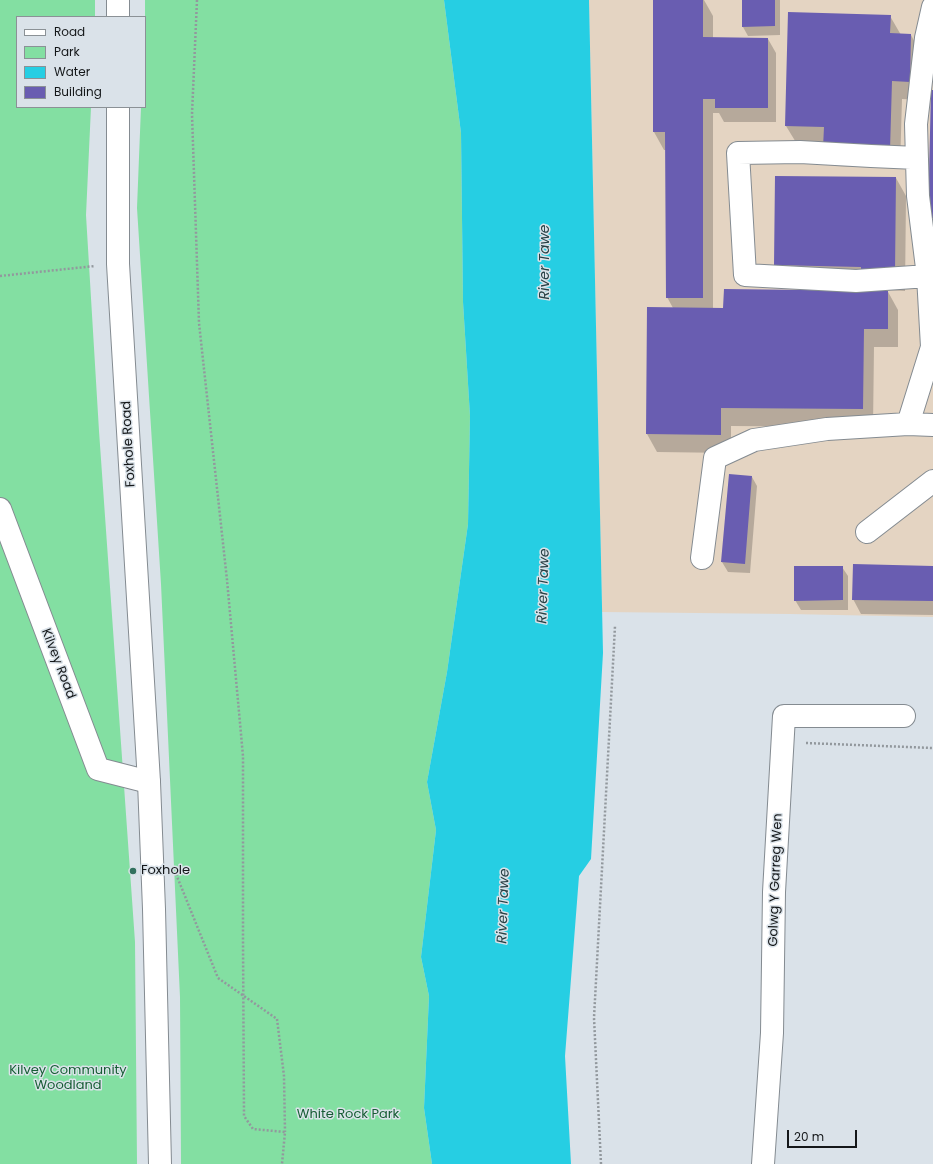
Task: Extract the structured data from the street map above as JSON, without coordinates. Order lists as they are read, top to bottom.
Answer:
{
  "streets": {
    "main road": ["Foxhole Road", "Kilvey Road", "Golwg Y Garreg Wen"]
  },
  "crossings": [
    ["Foxhole Road", "Kilvey Road"]
  ],
  "water": ["River Tawe"],
  "parks": ["Kilvey Community Woodland", "White Rock Park"],
  "places": ["Foxhole"],
  "legend": [
    "Road",
    "Park",
    "Water",
    "Building"
  ],
  "scale_bar": "20 m"
}
